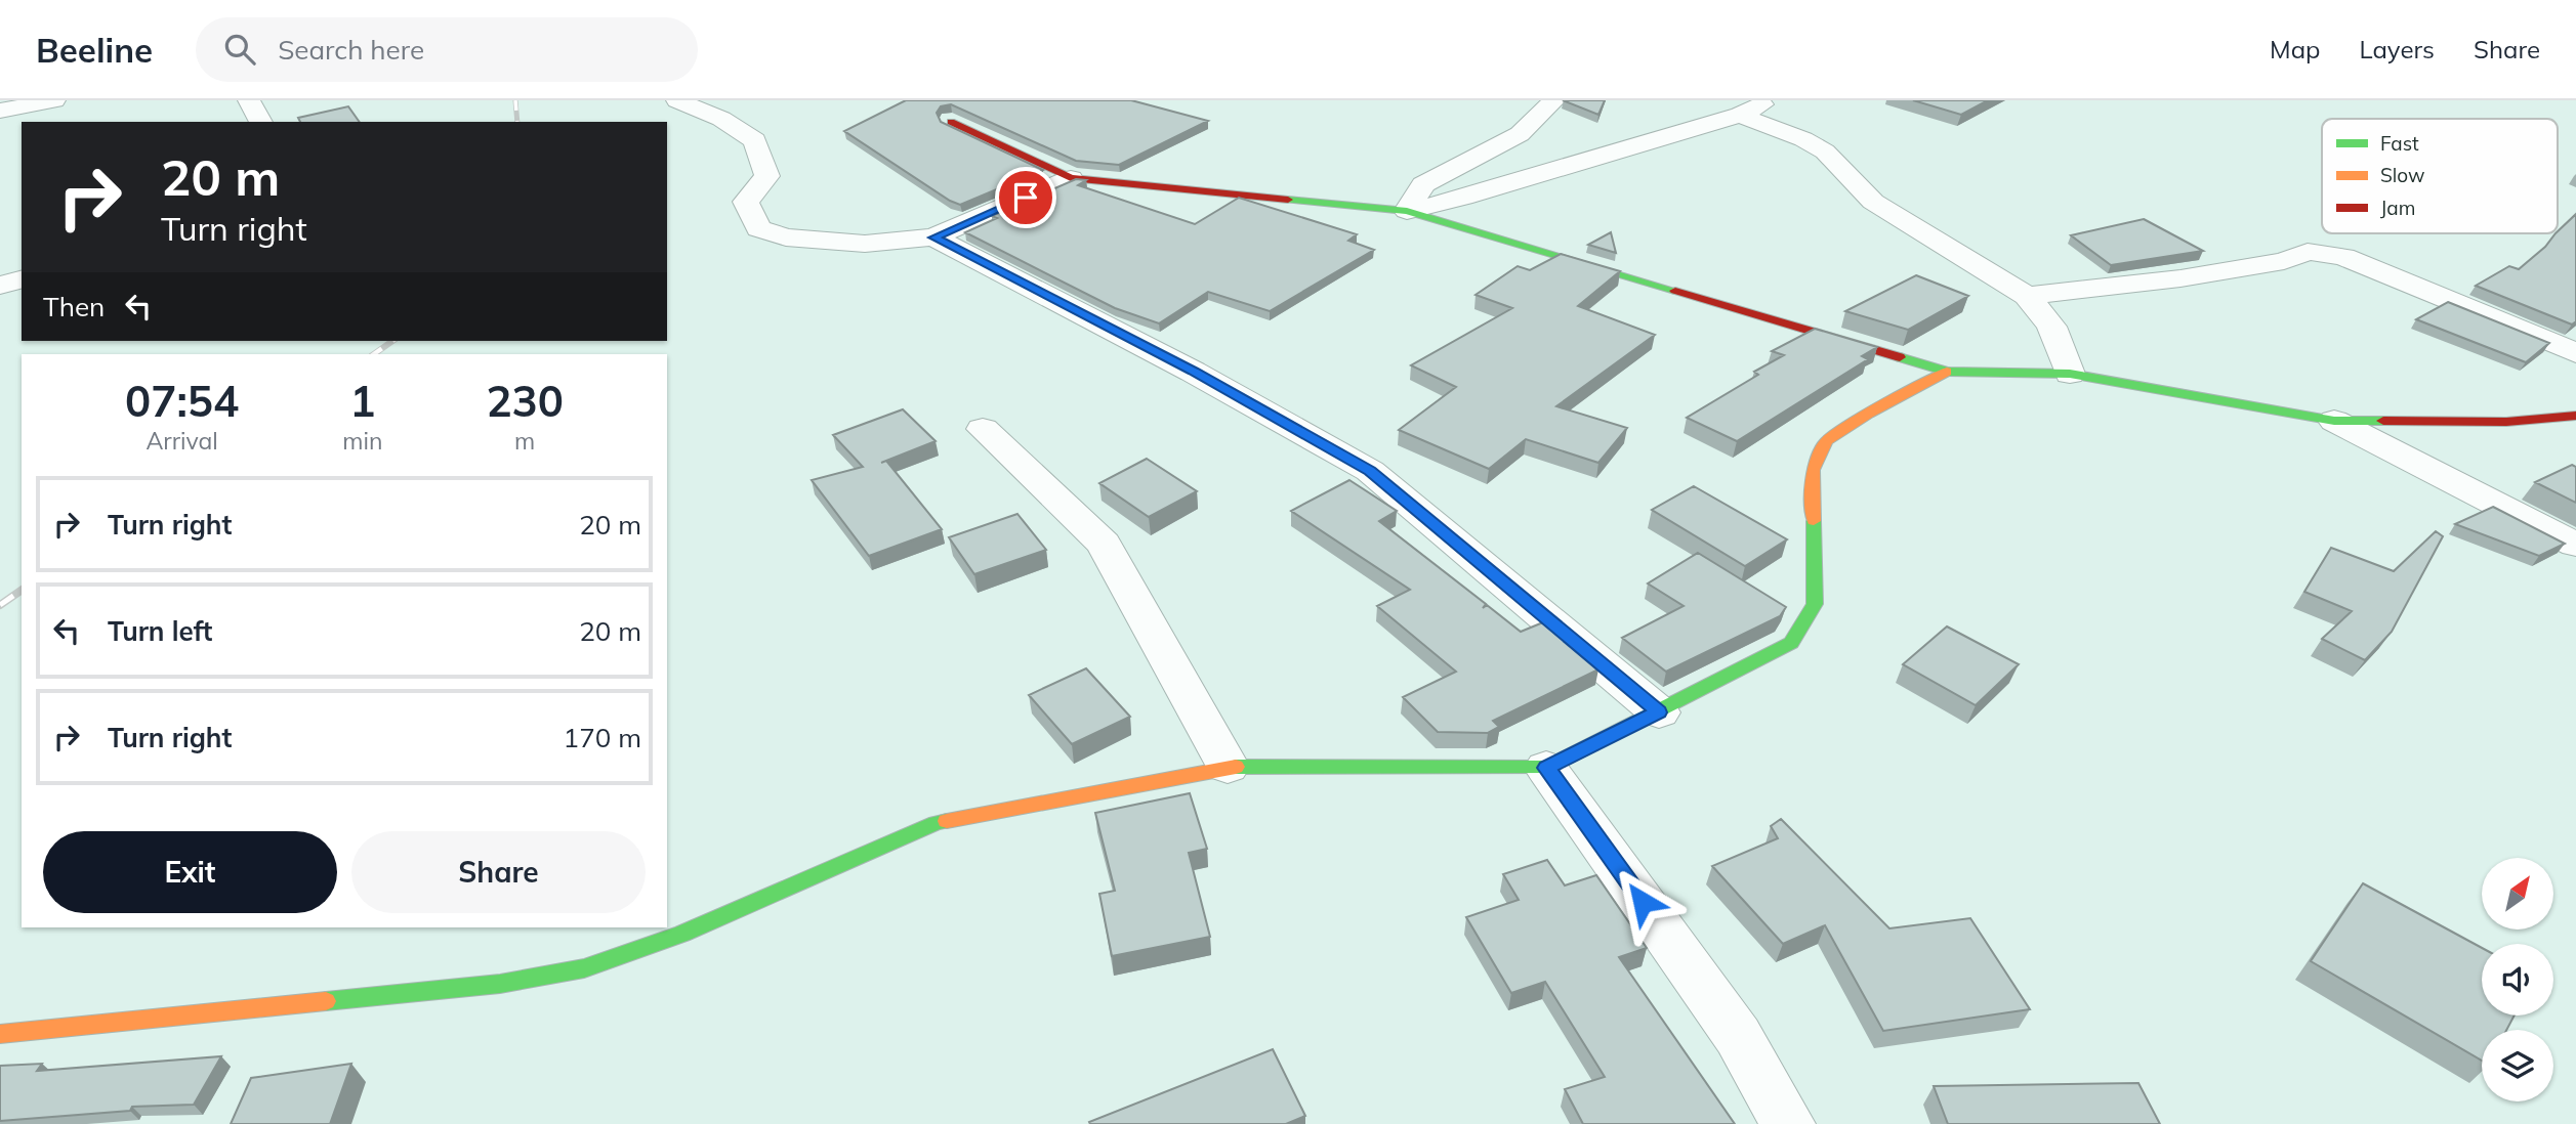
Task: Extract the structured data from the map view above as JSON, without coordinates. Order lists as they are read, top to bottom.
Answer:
{
  "legend": ["Fast", "Slow", "Jam"],
  "north": "top right",
  "page": {
    "header": "Beeline",
    "search": "Search here",
    "nav": ["Map", "Layers", "Share"],
    "turn": ["20 m", "Turn right"],
    "then": "Then",
    "eta": [
      "07:54",
      "Arrival",
      "1",
      "min",
      "230",
      "m"
    ],
    "list": [
      {
        "name": "Turn right",
        "value": "20 m"
      },
      {
        "name": "Turn left",
        "value": "20 m"
      },
      {
        "name": "Turn right",
        "value": "170 m"
      }
    ],
    "buttons": ["Exit", "Share"]
  }
}
